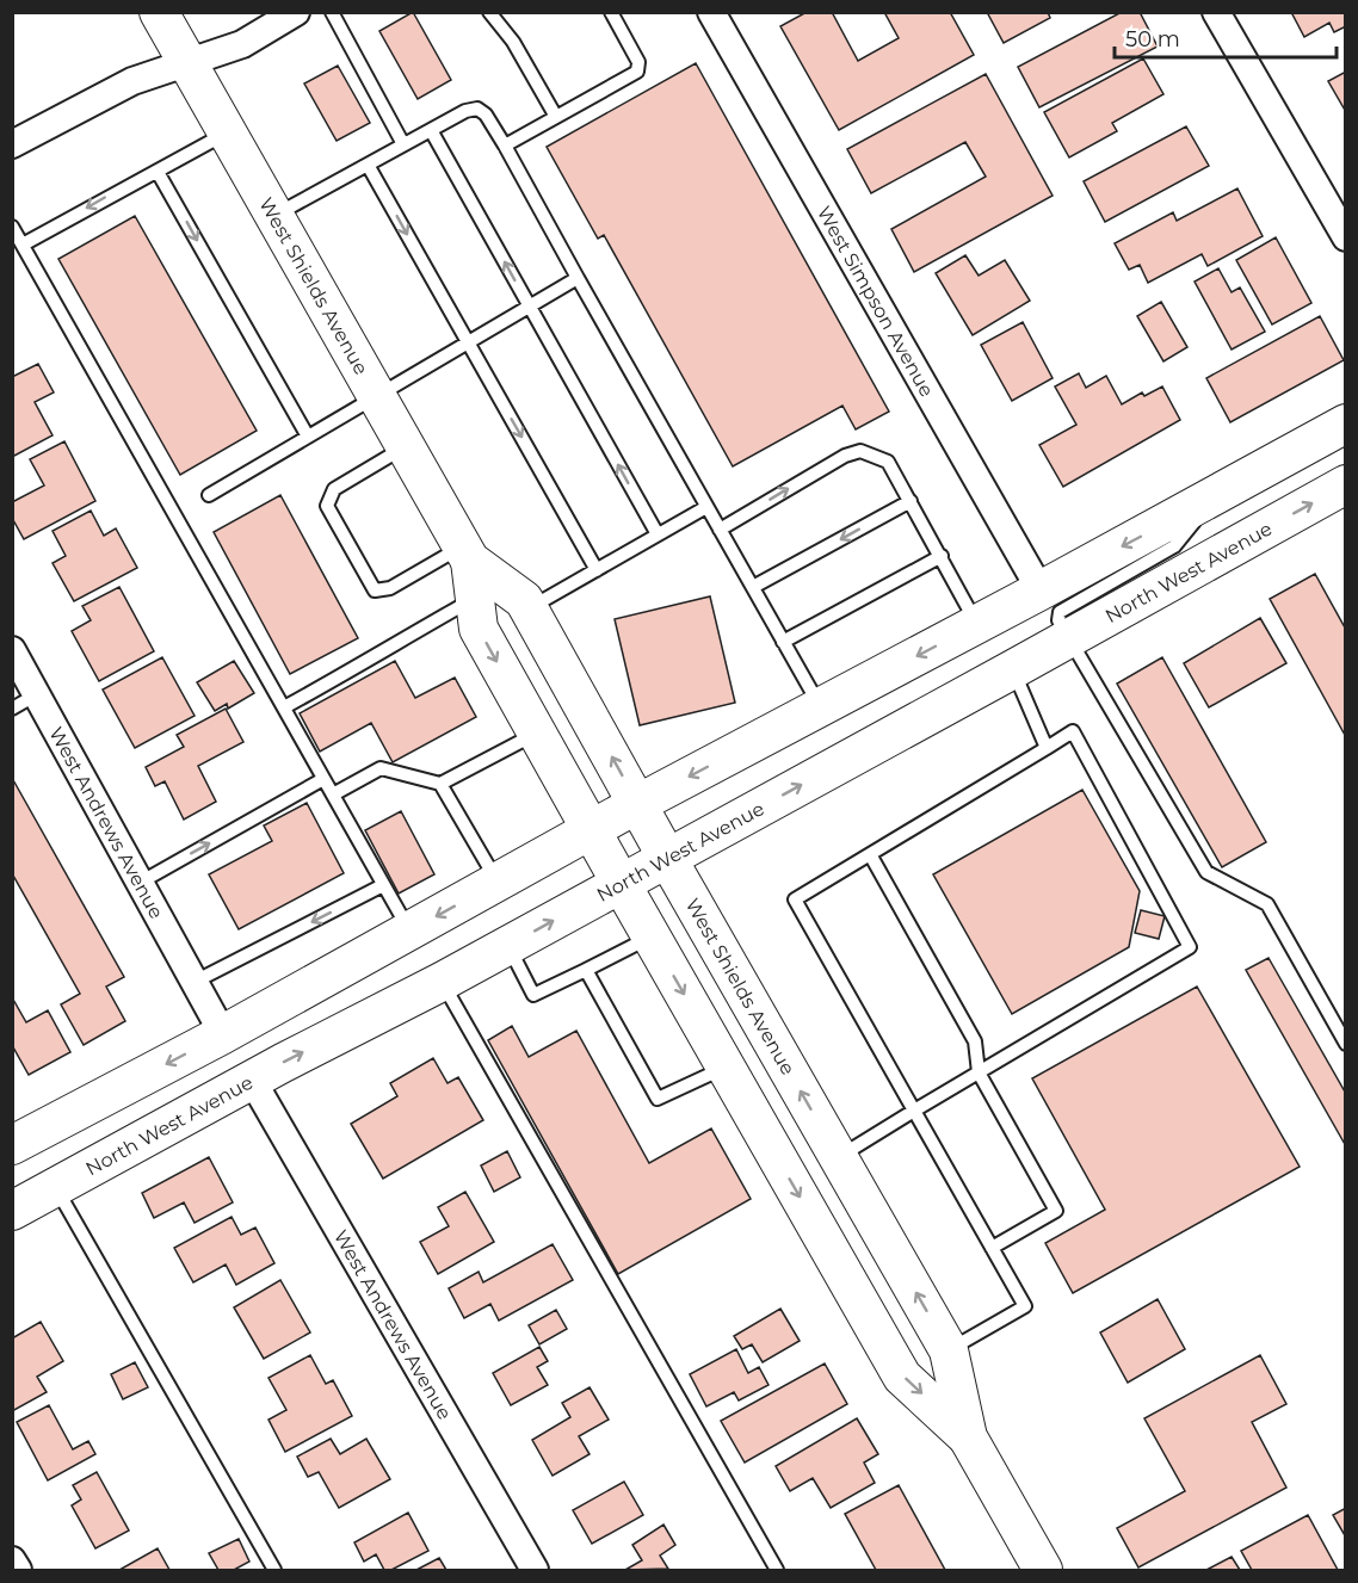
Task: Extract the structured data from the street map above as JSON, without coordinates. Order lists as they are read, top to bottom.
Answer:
{
  "streets": {
    "main road": ["West Shields Avenue", "North West Avenue"],
    "street": ["West Simpson Avenue", "West Andrews Avenue"]
  },
  "crossings": [
    ["West Shields Avenue", "North West Avenue"],
    ["North West Avenue", "West Andrews Avenue"]
  ],
  "scale_bar": "50 m"
}
